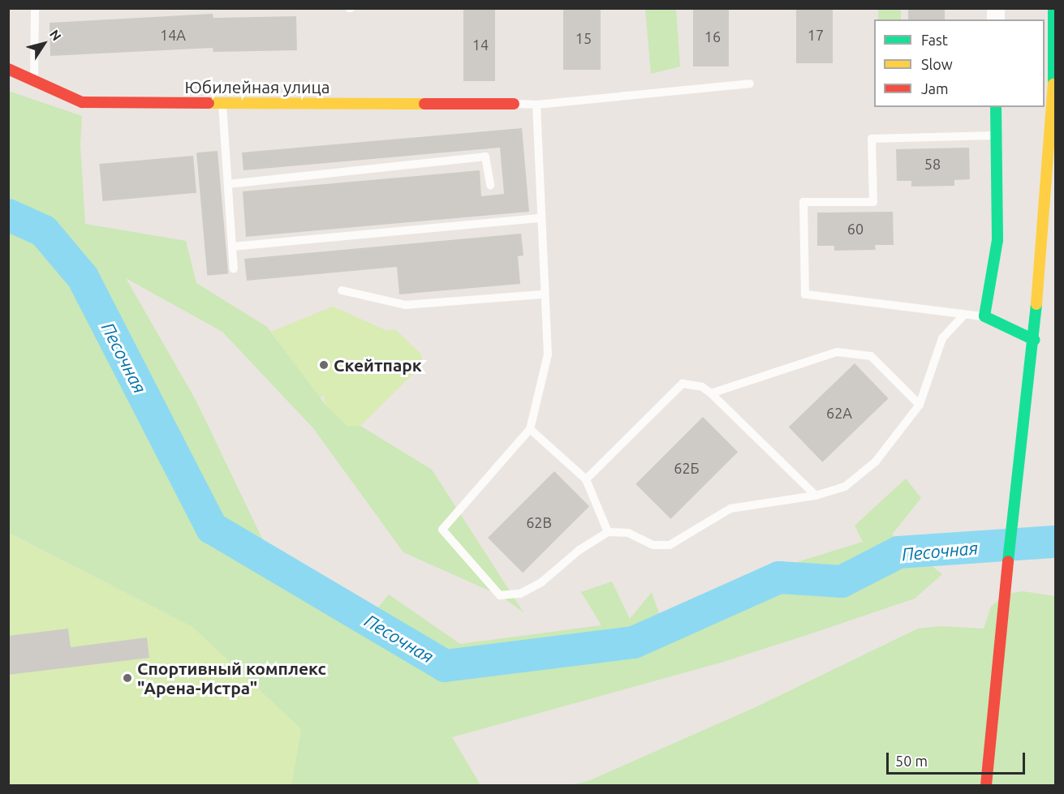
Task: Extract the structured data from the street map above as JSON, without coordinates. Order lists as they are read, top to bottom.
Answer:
{
  "streets": {
    "street": ["Юбилейная улица"]
  },
  "water": ["Песочная"],
  "places": ["Скейтпарк", "Спортивный комплекс \"Арена-Истра\""],
  "house_numbers": [
    "14А",
    "17",
    "16",
    "15",
    "14",
    "58",
    "60",
    "62А",
    "62Б",
    "62В"
  ],
  "legend": ["Fast", "Slow", "Jam"],
  "scale_bar": "50 m",
  "north": "top right"
}
